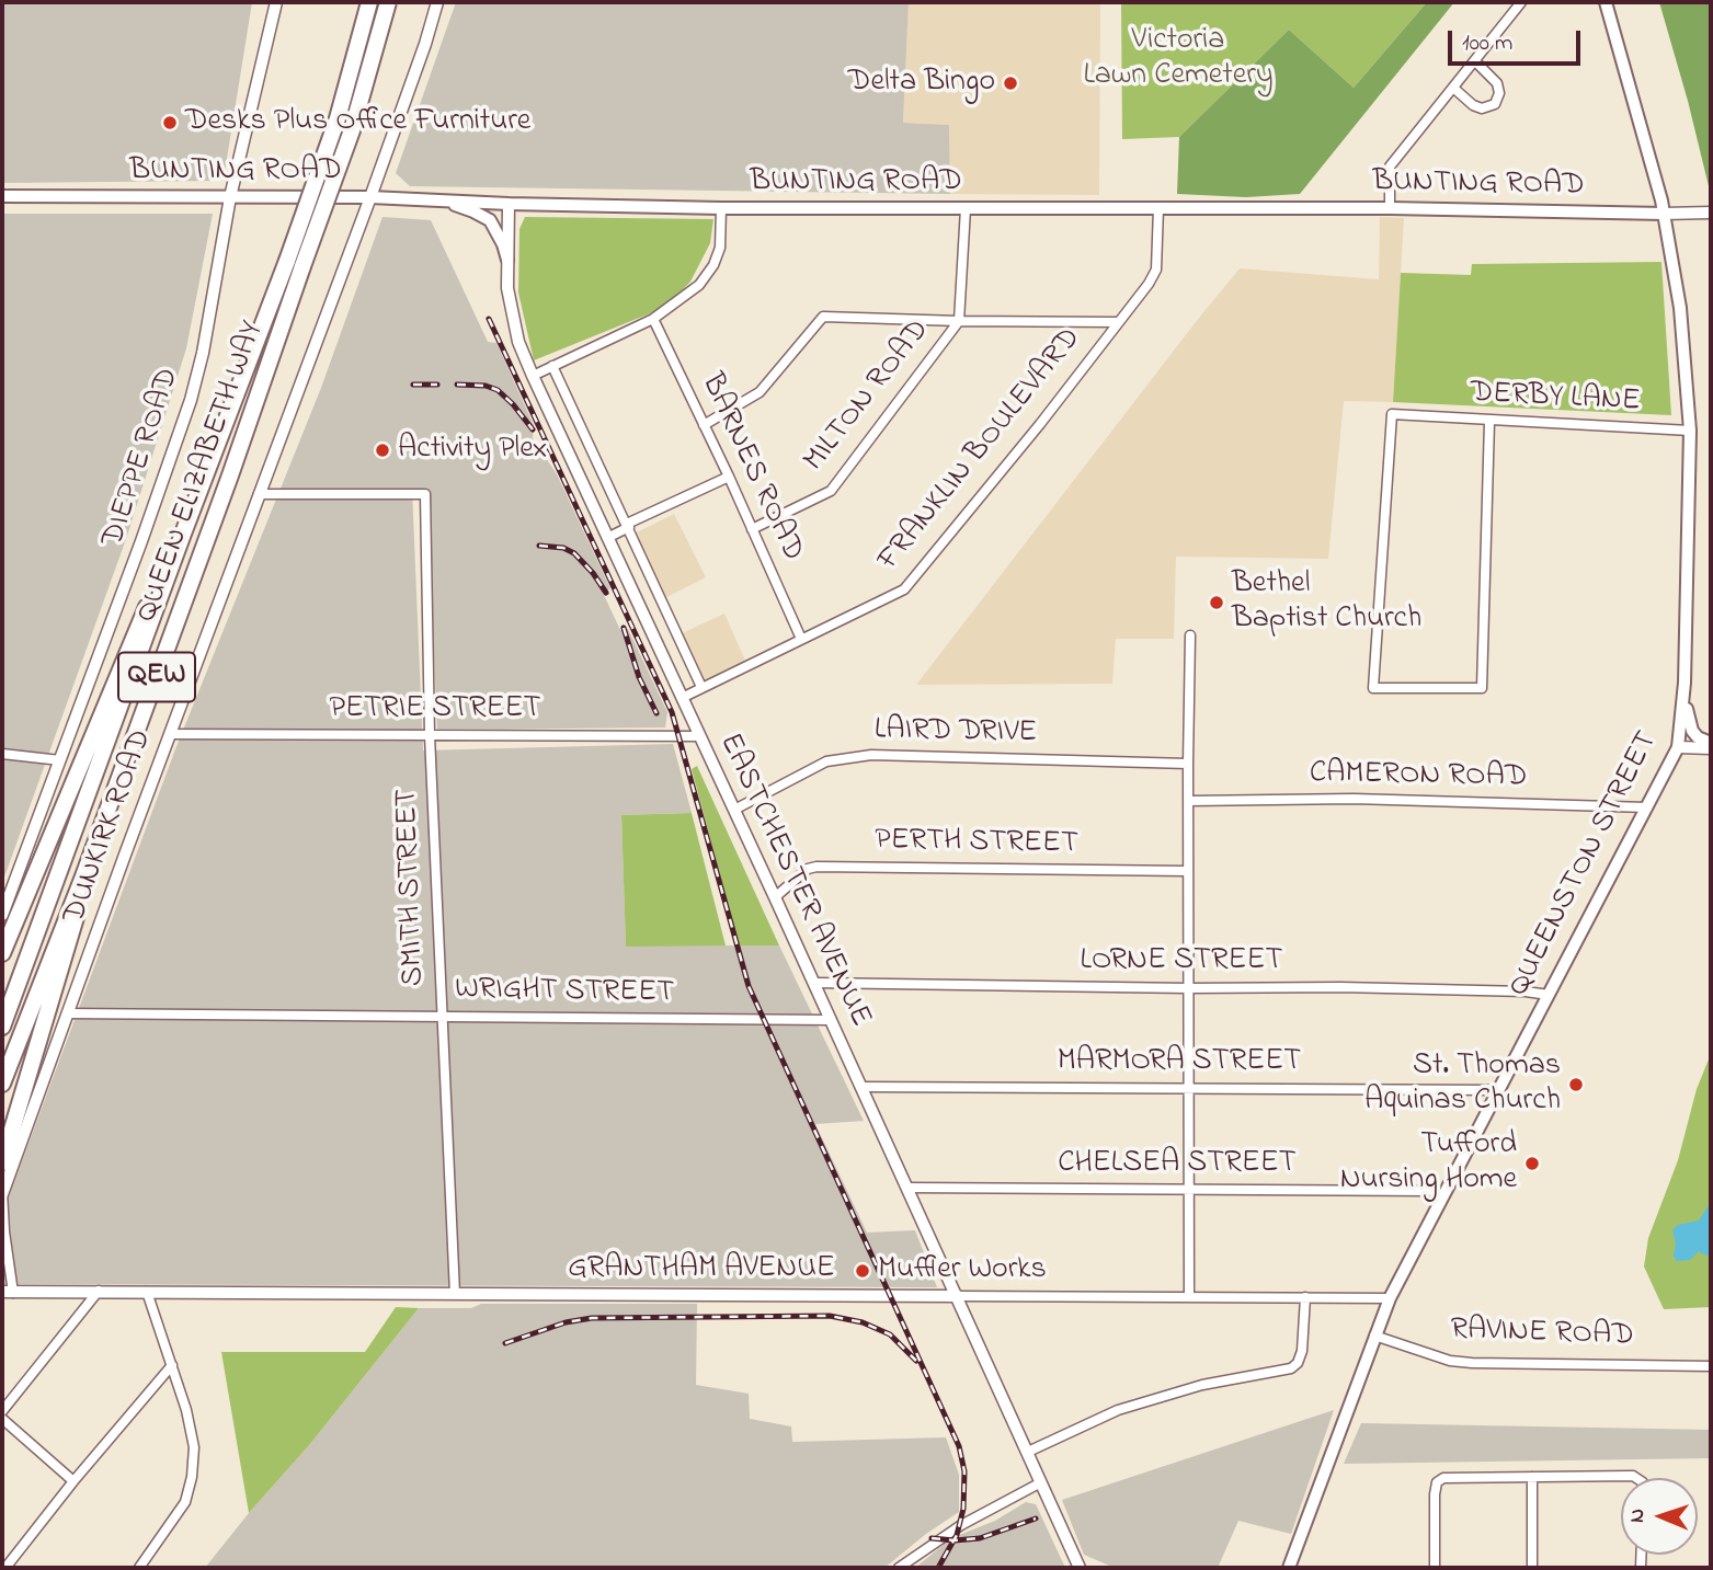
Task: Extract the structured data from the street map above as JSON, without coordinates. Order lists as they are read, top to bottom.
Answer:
{
  "streets": {
    "highway": ["QUEEN ELIZABETH WAY", "QEW"],
    "main road": ["BUNTING ROAD", "QUEENSTON STREET"],
    "street": [
      "MILTON ROAD",
      "DERBY LANE",
      "FRANKLIN BOULEVARD",
      "DIEPPE ROAD",
      "BARNES ROAD",
      "PETRIE STREET",
      "LAIRD DRIVE",
      "CAMERON ROAD",
      "DUNKIRK ROAD",
      "PERTH STREET",
      "EASTCHESTER AVENUE",
      "SMITH STREET",
      "LORNE STREET",
      "WRIGHT STREET",
      "MARMORA STREET",
      "CHELSEA STREET",
      "GRANTHAM AVENUE",
      "RAVINE ROAD"
    ]
  },
  "crossings": [
    ["BUNTING ROAD", "MILTON ROAD"],
    ["BUNTING ROAD", "FRANKLIN BOULEVARD"],
    ["BUNTING ROAD", "DIEPPE ROAD"],
    ["BUNTING ROAD", "DUNKIRK ROAD"],
    ["BUNTING ROAD", "QUEENSTON STREET"],
    ["BUNTING ROAD", "EASTCHESTER AVENUE"],
    ["MILTON ROAD", "BARNES ROAD"],
    ["DERBY LANE", "QUEENSTON STREET"],
    ["FRANKLIN BOULEVARD", "BARNES ROAD"],
    ["FRANKLIN BOULEVARD", "EASTCHESTER AVENUE"],
    ["PETRIE STREET", "DUNKIRK ROAD"],
    ["PETRIE STREET", "EASTCHESTER AVENUE"],
    ["PETRIE STREET", "SMITH STREET"],
    ["LAIRD DRIVE", "EASTCHESTER AVENUE"],
    ["CAMERON ROAD", "QUEENSTON STREET"],
    ["DUNKIRK ROAD", "SMITH STREET"],
    ["DUNKIRK ROAD", "WRIGHT STREET"],
    ["DUNKIRK ROAD", "GRANTHAM AVENUE"],
    ["PERTH STREET", "EASTCHESTER AVENUE"],
    ["QUEENSTON STREET", "LORNE STREET"],
    ["QUEENSTON STREET", "MARMORA STREET"],
    ["QUEENSTON STREET", "CHELSEA STREET"],
    ["QUEENSTON STREET", "GRANTHAM AVENUE"],
    ["QUEENSTON STREET", "RAVINE ROAD"],
    ["EASTCHESTER AVENUE", "LORNE STREET"],
    ["EASTCHESTER AVENUE", "WRIGHT STREET"],
    ["EASTCHESTER AVENUE", "MARMORA STREET"],
    ["EASTCHESTER AVENUE", "CHELSEA STREET"],
    ["EASTCHESTER AVENUE", "GRANTHAM AVENUE"],
    ["SMITH STREET", "WRIGHT STREET"],
    ["SMITH STREET", "GRANTHAM AVENUE"]
  ],
  "parks": ["Victoria Lawn Cemetery"],
  "places": [
    "Delta Bingo",
    "Desks Plus Office Furniture",
    "Activity Plex",
    "Bethel Baptist Church",
    "St. Thomas Aquinas Church",
    "Tufford Nursing Home",
    "Muffler Works"
  ],
  "scale_bar": "100 m",
  "north": "left"
}
